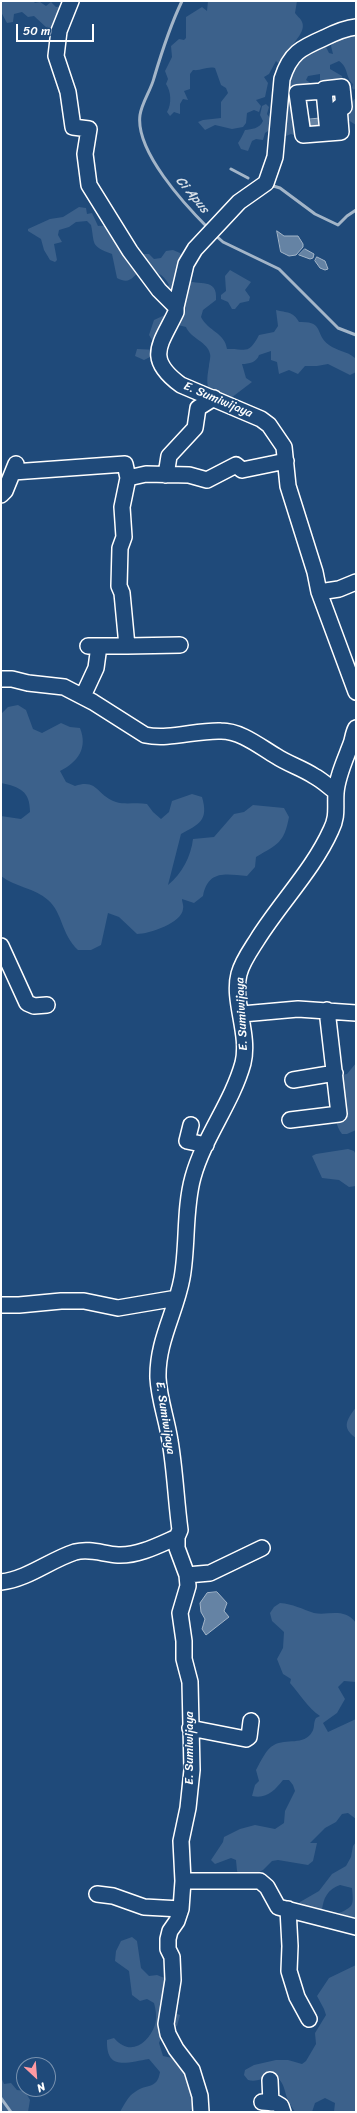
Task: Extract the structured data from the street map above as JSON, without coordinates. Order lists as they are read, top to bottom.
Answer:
{
  "streets": {
    "street": ["E. Sumiwijaya"]
  },
  "water": ["Ci Apus"],
  "scale_bar": "50 m",
  "north": "bottom right"
}
